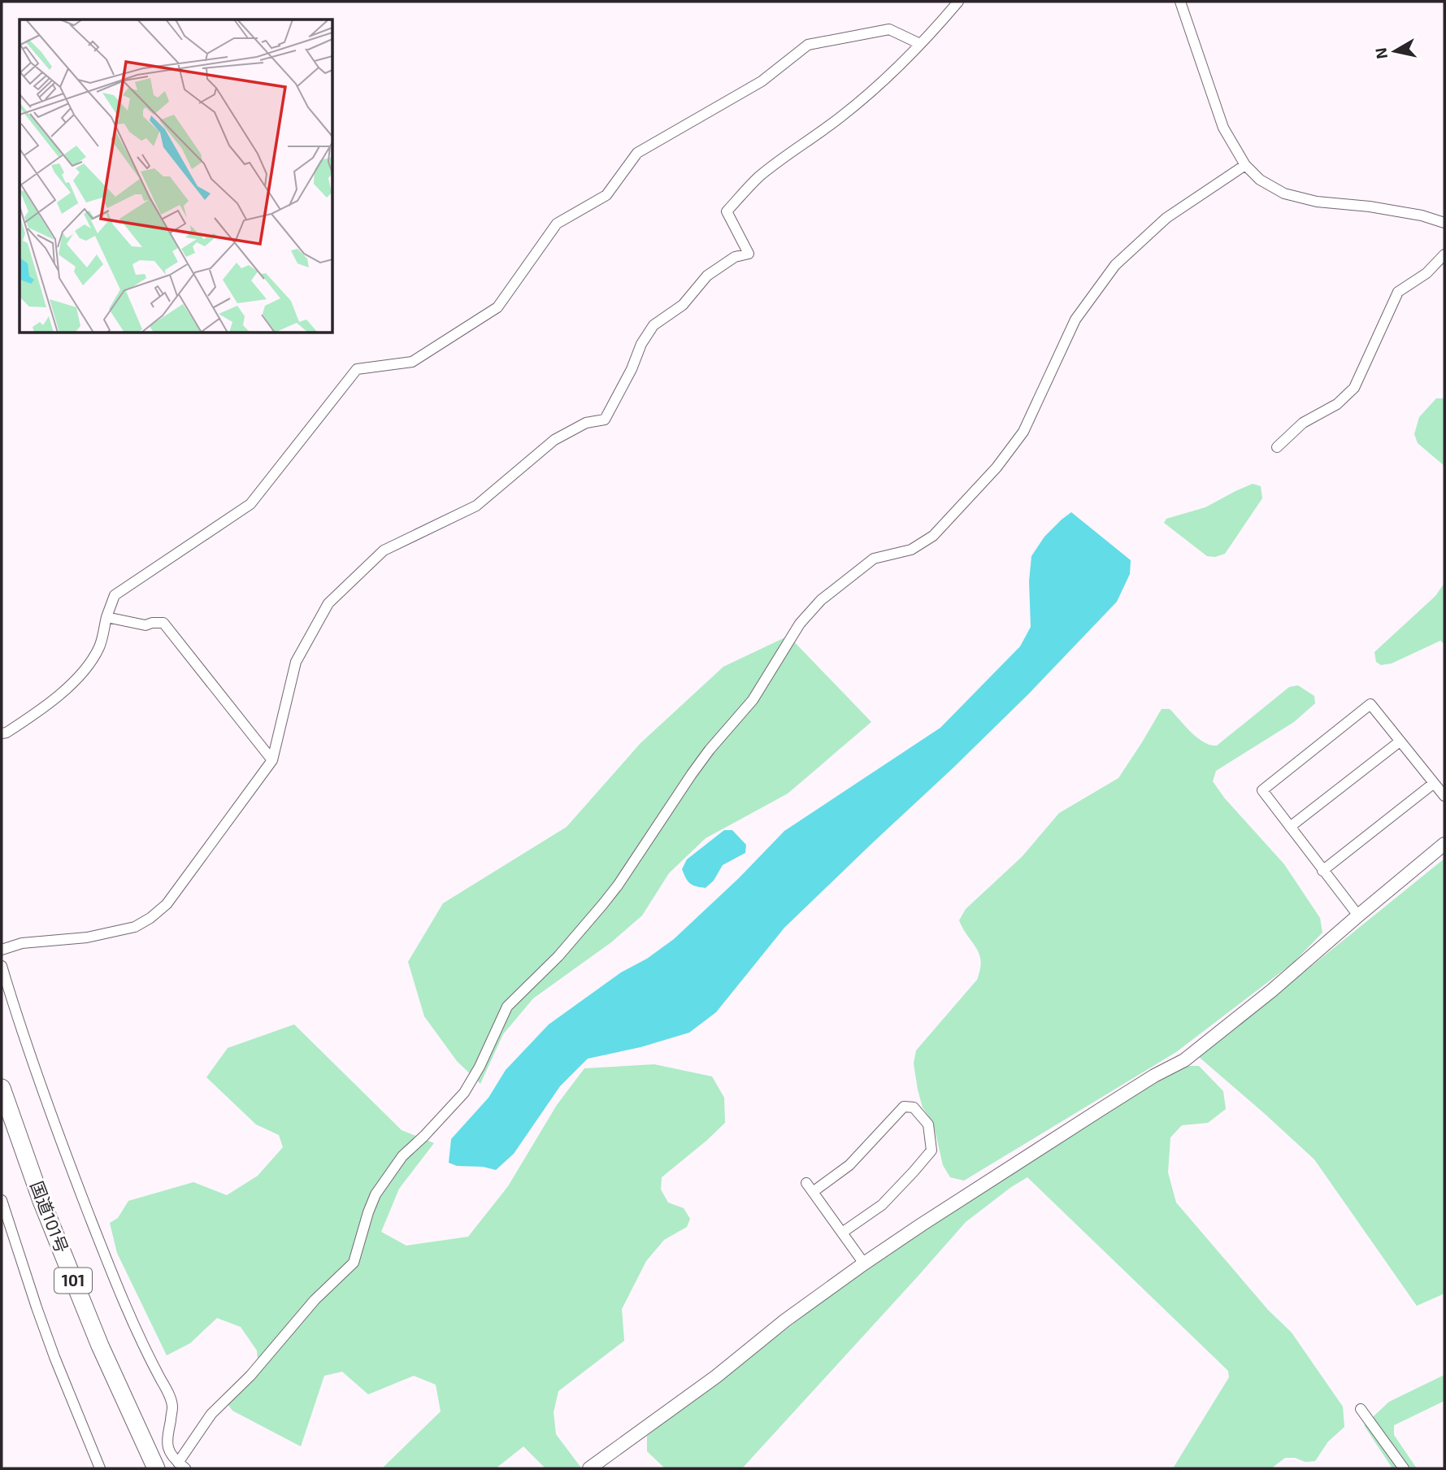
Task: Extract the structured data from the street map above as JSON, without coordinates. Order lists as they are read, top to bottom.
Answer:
{
  "streets": {
    "highway": ["国道101号", "101"]
  },
  "north": "left"
}
